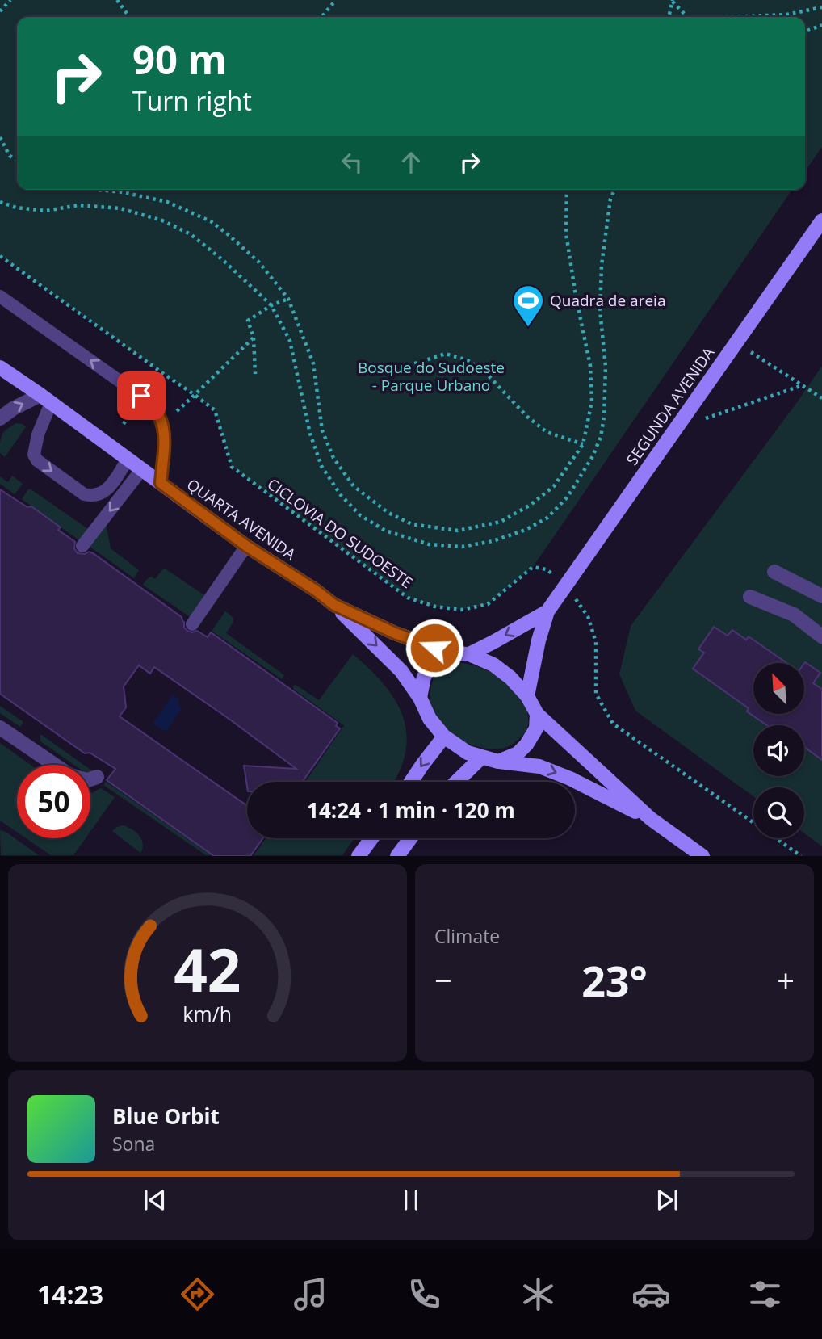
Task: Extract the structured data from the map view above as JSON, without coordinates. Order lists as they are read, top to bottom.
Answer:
{
  "streets": {
    "main road": ["SEGUNDA AVENIDA", "QUARTA AVENIDA"],
    "path": ["CICLOVIA DO SUDOESTE"]
  },
  "crossings": [
    ["SEGUNDA AVENIDA", "QUARTA AVENIDA"],
    ["SEGUNDA AVENIDA", "CICLOVIA DO SUDOESTE"]
  ],
  "parks": ["Bosque do Sudoeste - Parque Urbano"],
  "places": {
    "sports": ["Quadra de areia"]
  },
  "north": "top left",
  "page": {
    "turn": ["90 m", "Turn right"],
    "limit": "50",
    "trip": "14:24 · 1 min · 120 m",
    "tile": "Climate",
    "heat": ["−", "23°", "+"],
    "song": ["Blue Orbit", "Sona"],
    "tabs": "14:23",
    "gauge": ["42", "km/h"]
  }
}
